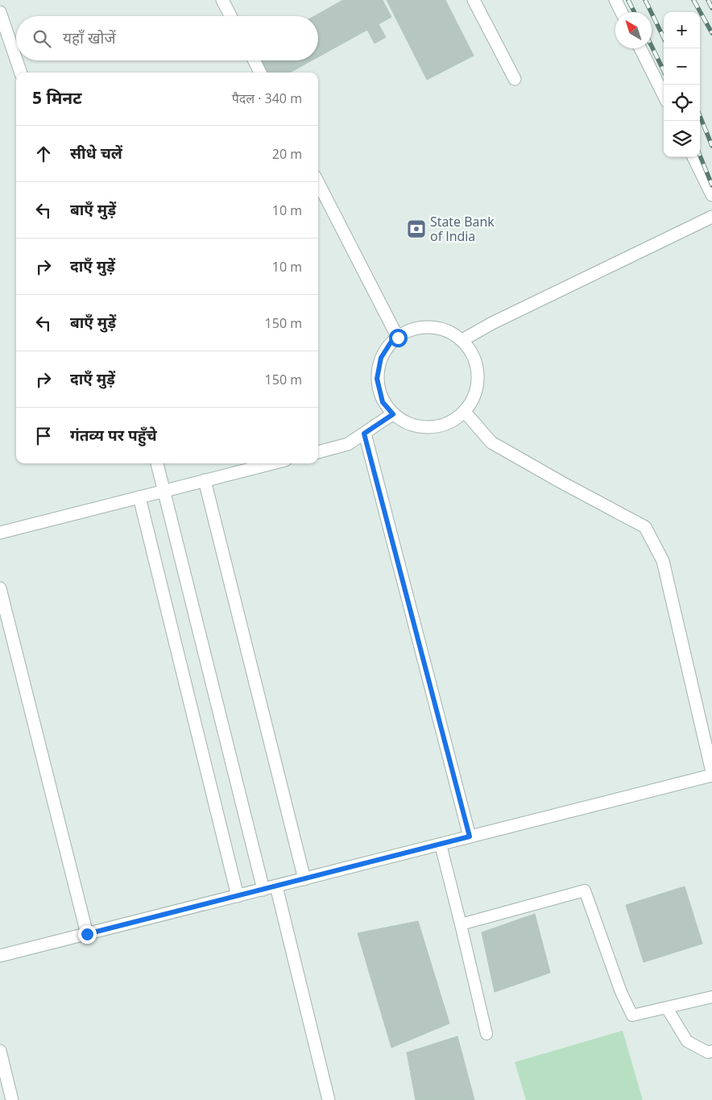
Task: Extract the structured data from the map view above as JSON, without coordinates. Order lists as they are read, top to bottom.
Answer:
{
  "places": {
    "bank": ["State Bank of India"]
  },
  "north": "top left",
  "page": {
    "map_buttons": ["+", "−"],
    "search": "यहाँ खोजें",
    "heading": ["5 मिनट", "पैदल · 340 m"],
    "list": [
      ["सीधे चलें", "20 m"],
      ["बाएँ मुड़ें", "10 m"],
      ["दाएँ मुड़ें", "10 m"],
      ["बाएँ मुड़ें", "150 m"],
      ["दाएँ मुड़ें", "150 m"],
      "गंतव्य पर पहुँचे"
    ]
  }
}
